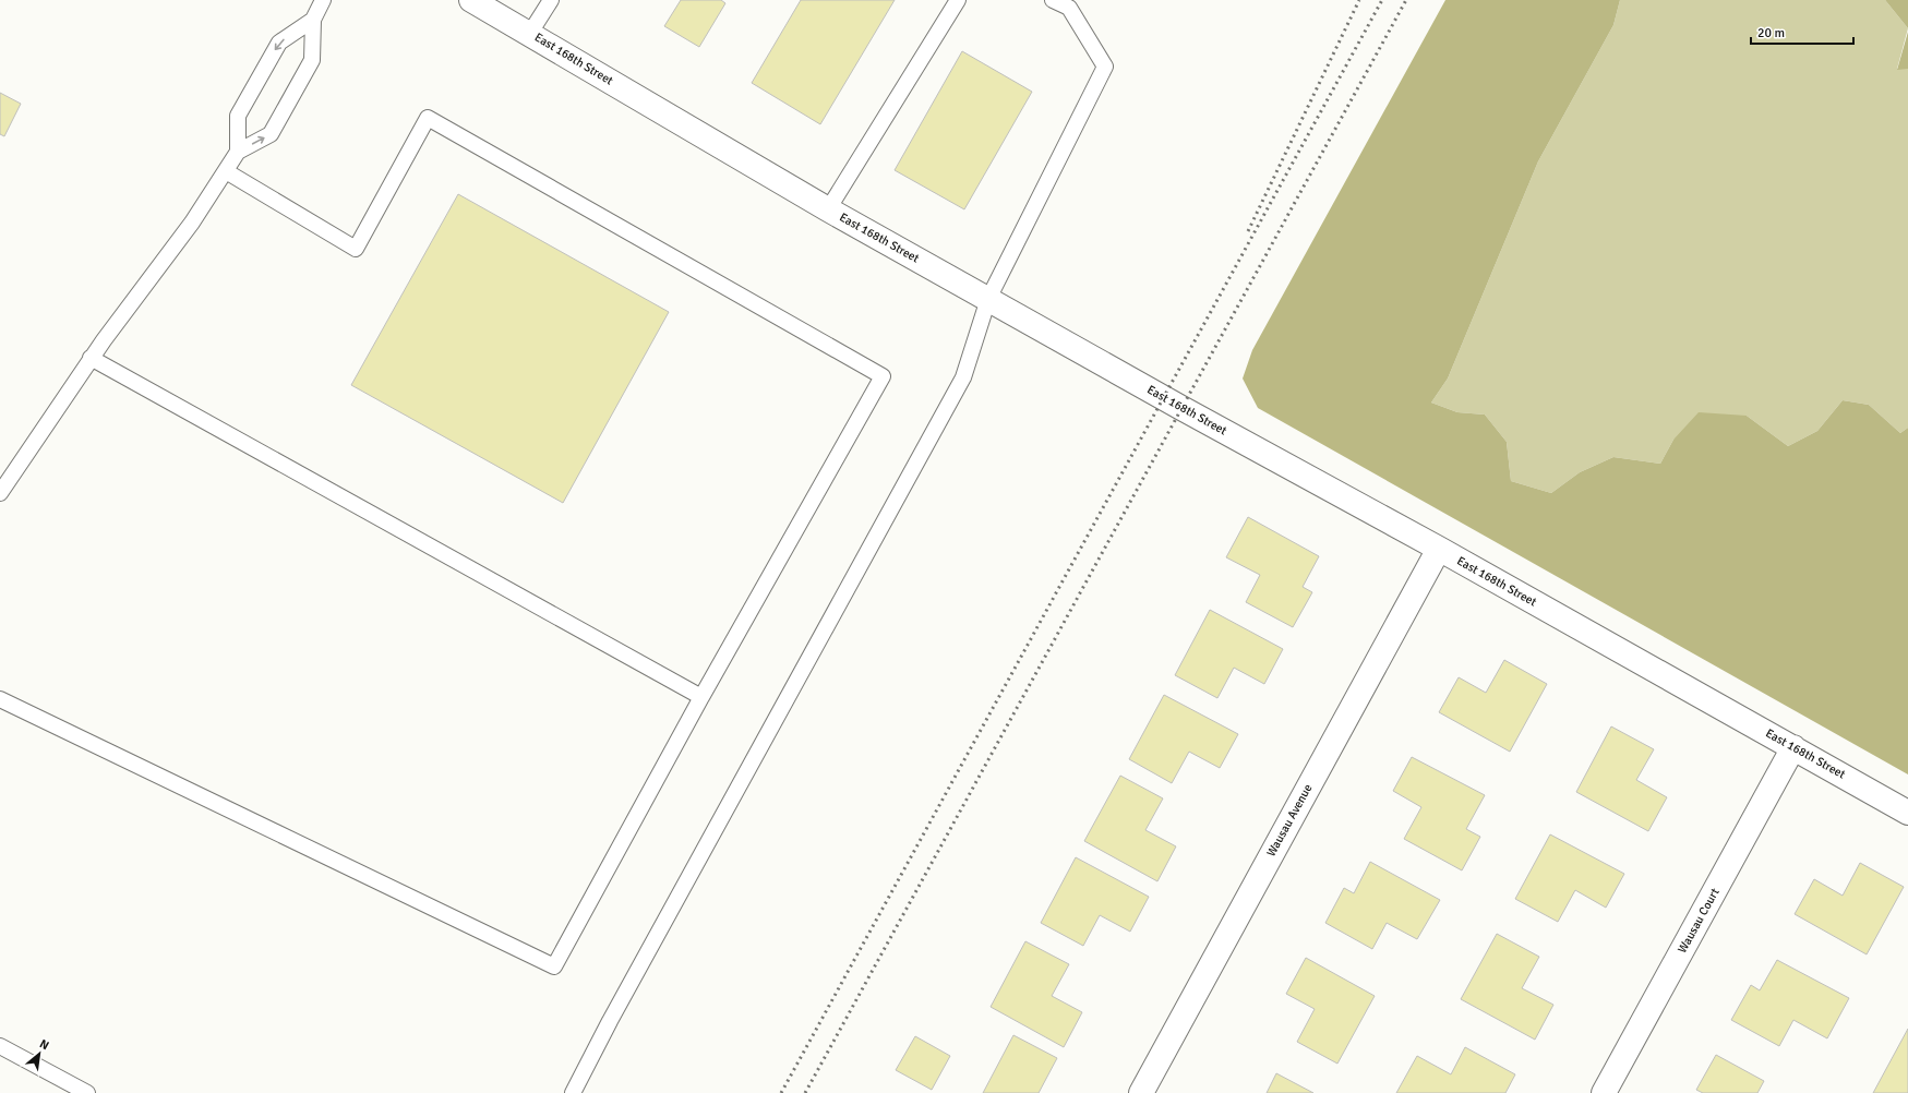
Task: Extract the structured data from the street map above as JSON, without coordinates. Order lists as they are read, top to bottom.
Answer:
{
  "streets": {
    "street": ["East 168th Street", "Wausau Avenue", "Wausau Court"]
  },
  "crossings": [
    ["East 168th Street", "Wausau Avenue"],
    ["East 168th Street", "Wausau Court"]
  ],
  "scale_bar": "20 m",
  "north": "top right"
}
